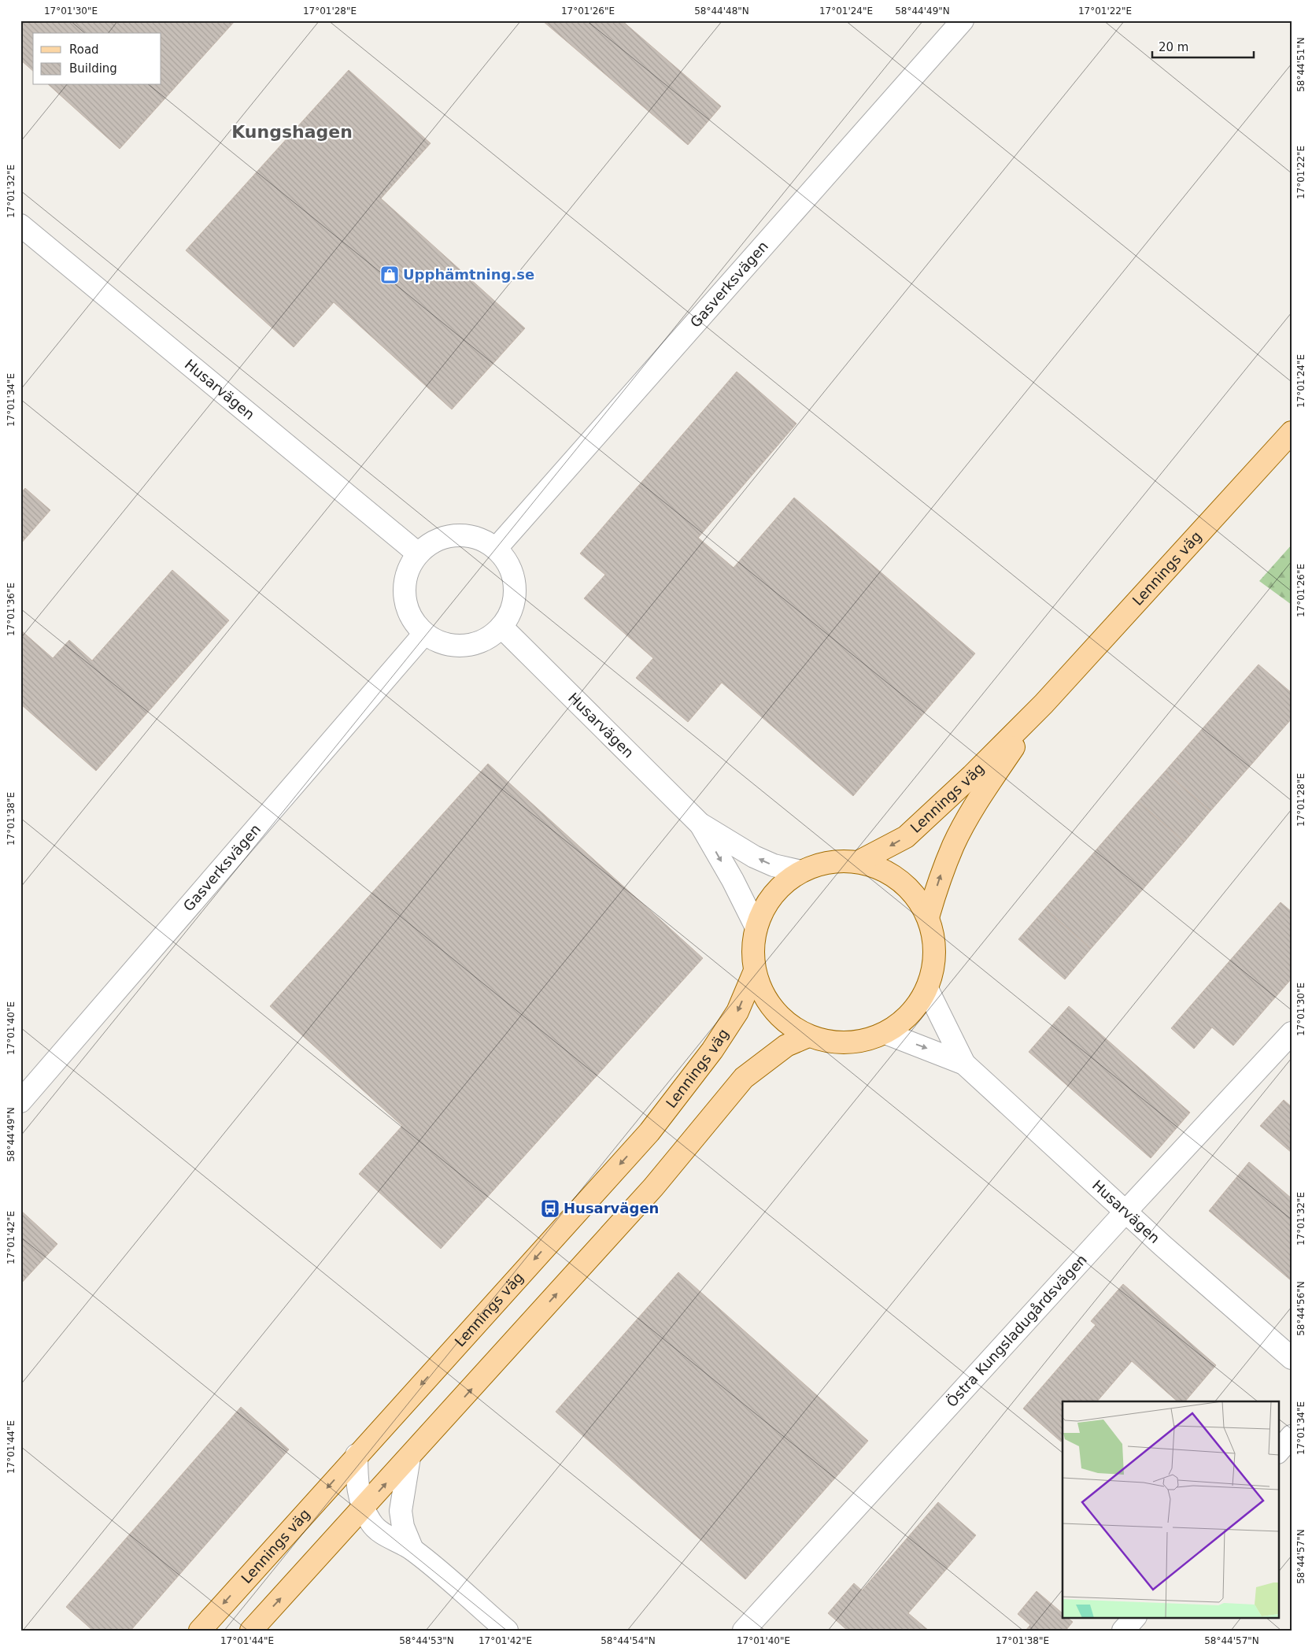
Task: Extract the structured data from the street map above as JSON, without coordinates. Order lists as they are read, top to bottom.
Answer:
{
  "streets": {
    "main road": ["Lennings väg"],
    "street": ["Gasverksvägen", "Husarvägen", "Östra Kungsladugårdsvägen"]
  },
  "crossings": [
    ["Gasverksvägen", "Husarvägen"],
    ["Husarvägen", "Östra Kungsladugårdsvägen"]
  ],
  "districts": ["Kungshagen"],
  "places": {
    "shop": ["Upphämtning.se"],
    "bus stop": ["Husarvägen"]
  },
  "legend": ["Road", "Building"],
  "scale_bar": "20 m",
  "coordinates": [
    "17°01'30\"E",
    "17°01'28\"E",
    "17°01'26\"E",
    "58°44'48\"N",
    "17°01'24\"E",
    "58°44'49\"N",
    "17°01'22\"E",
    "58°44'51\"N",
    "17°01'32\"E",
    "17°01'34\"E",
    "17°01'36\"E",
    "17°01'38\"E",
    "17°01'40\"E",
    "17°01'42\"E",
    "58°44'56\"N",
    "17°01'44\"E",
    "58°44'57\"N",
    "58°44'53\"N",
    "58°44'54\"N"
  ]
}
